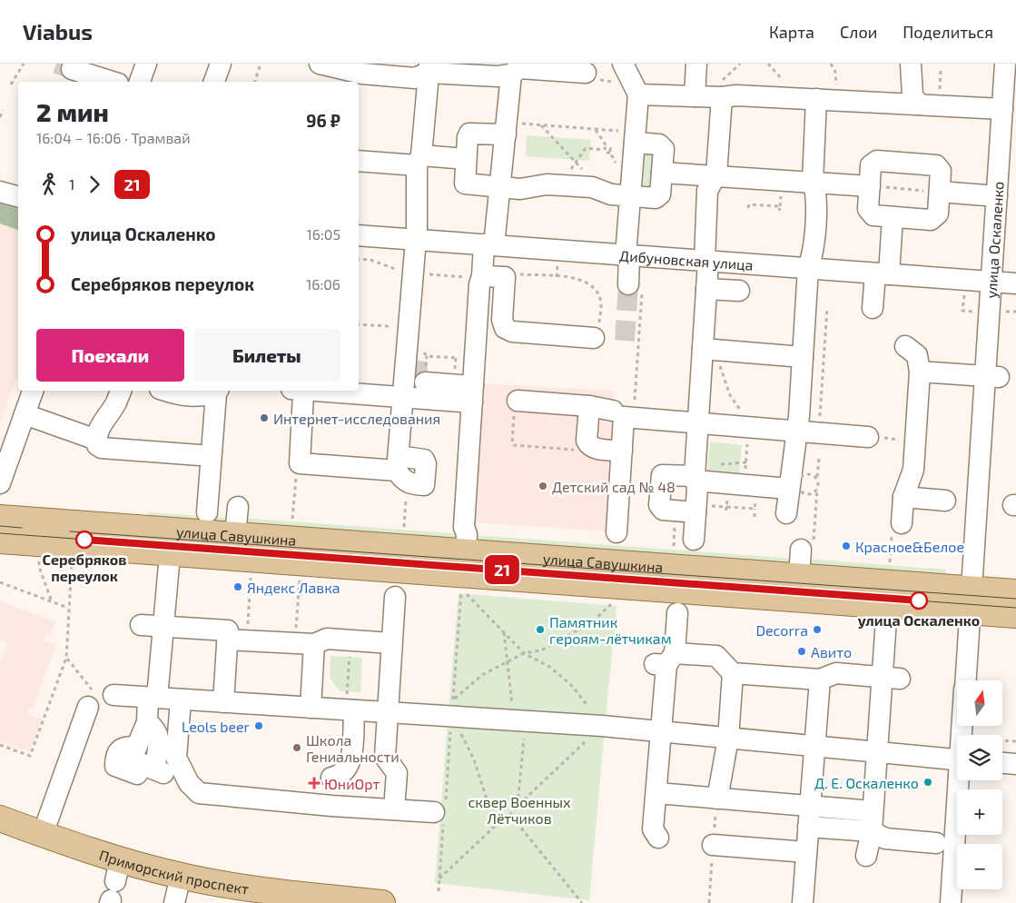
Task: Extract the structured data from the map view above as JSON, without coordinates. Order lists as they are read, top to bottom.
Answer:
{
  "streets": {
    "main road": ["улица Савушкина", "Приморский проспект"],
    "street": ["улица Оскаленко", "Дибуновская улица"]
  },
  "crossings": [
    ["улица Оскаленко", "Дибуновская улица"],
    ["улица Оскаленко", "улица Савушкина"]
  ],
  "parks": ["сквер Военных Лётчиков"],
  "places": {
    "other": [
      "Интернет-исследования",
      "Детский сад № 48",
      "Серебряков переулок",
      "Красное&Белое",
      "Яндекс Лавка",
      "улица Оскаленко",
      "Памятник героям-лётчикам",
      "Decorra",
      "Авито",
      "Leols beer",
      "Школа Гениальности",
      "Д. Е. Оскаленко"
    ],
    "health": ["ЮниОрт"]
  },
  "lines": ["tram line 21"],
  "north": "top",
  "page": {
    "header": "Viabus",
    "nav": ["Карта", "Слои", "Поделиться"],
    "on_map": "21",
    "heading": ["2 мин", "16:04 – 16:06 · Трамвай", "96 ₽"],
    "legs": ["1", "21"],
    "list": [
      {
        "name": "улица Оскаленко",
        "value": "16:05"
      },
      {
        "name": "Серебряков переулок",
        "value": "16:06"
      }
    ],
    "buttons": ["Поехали", "Билеты"],
    "map_buttons": ["+", "−"]
  }
}
